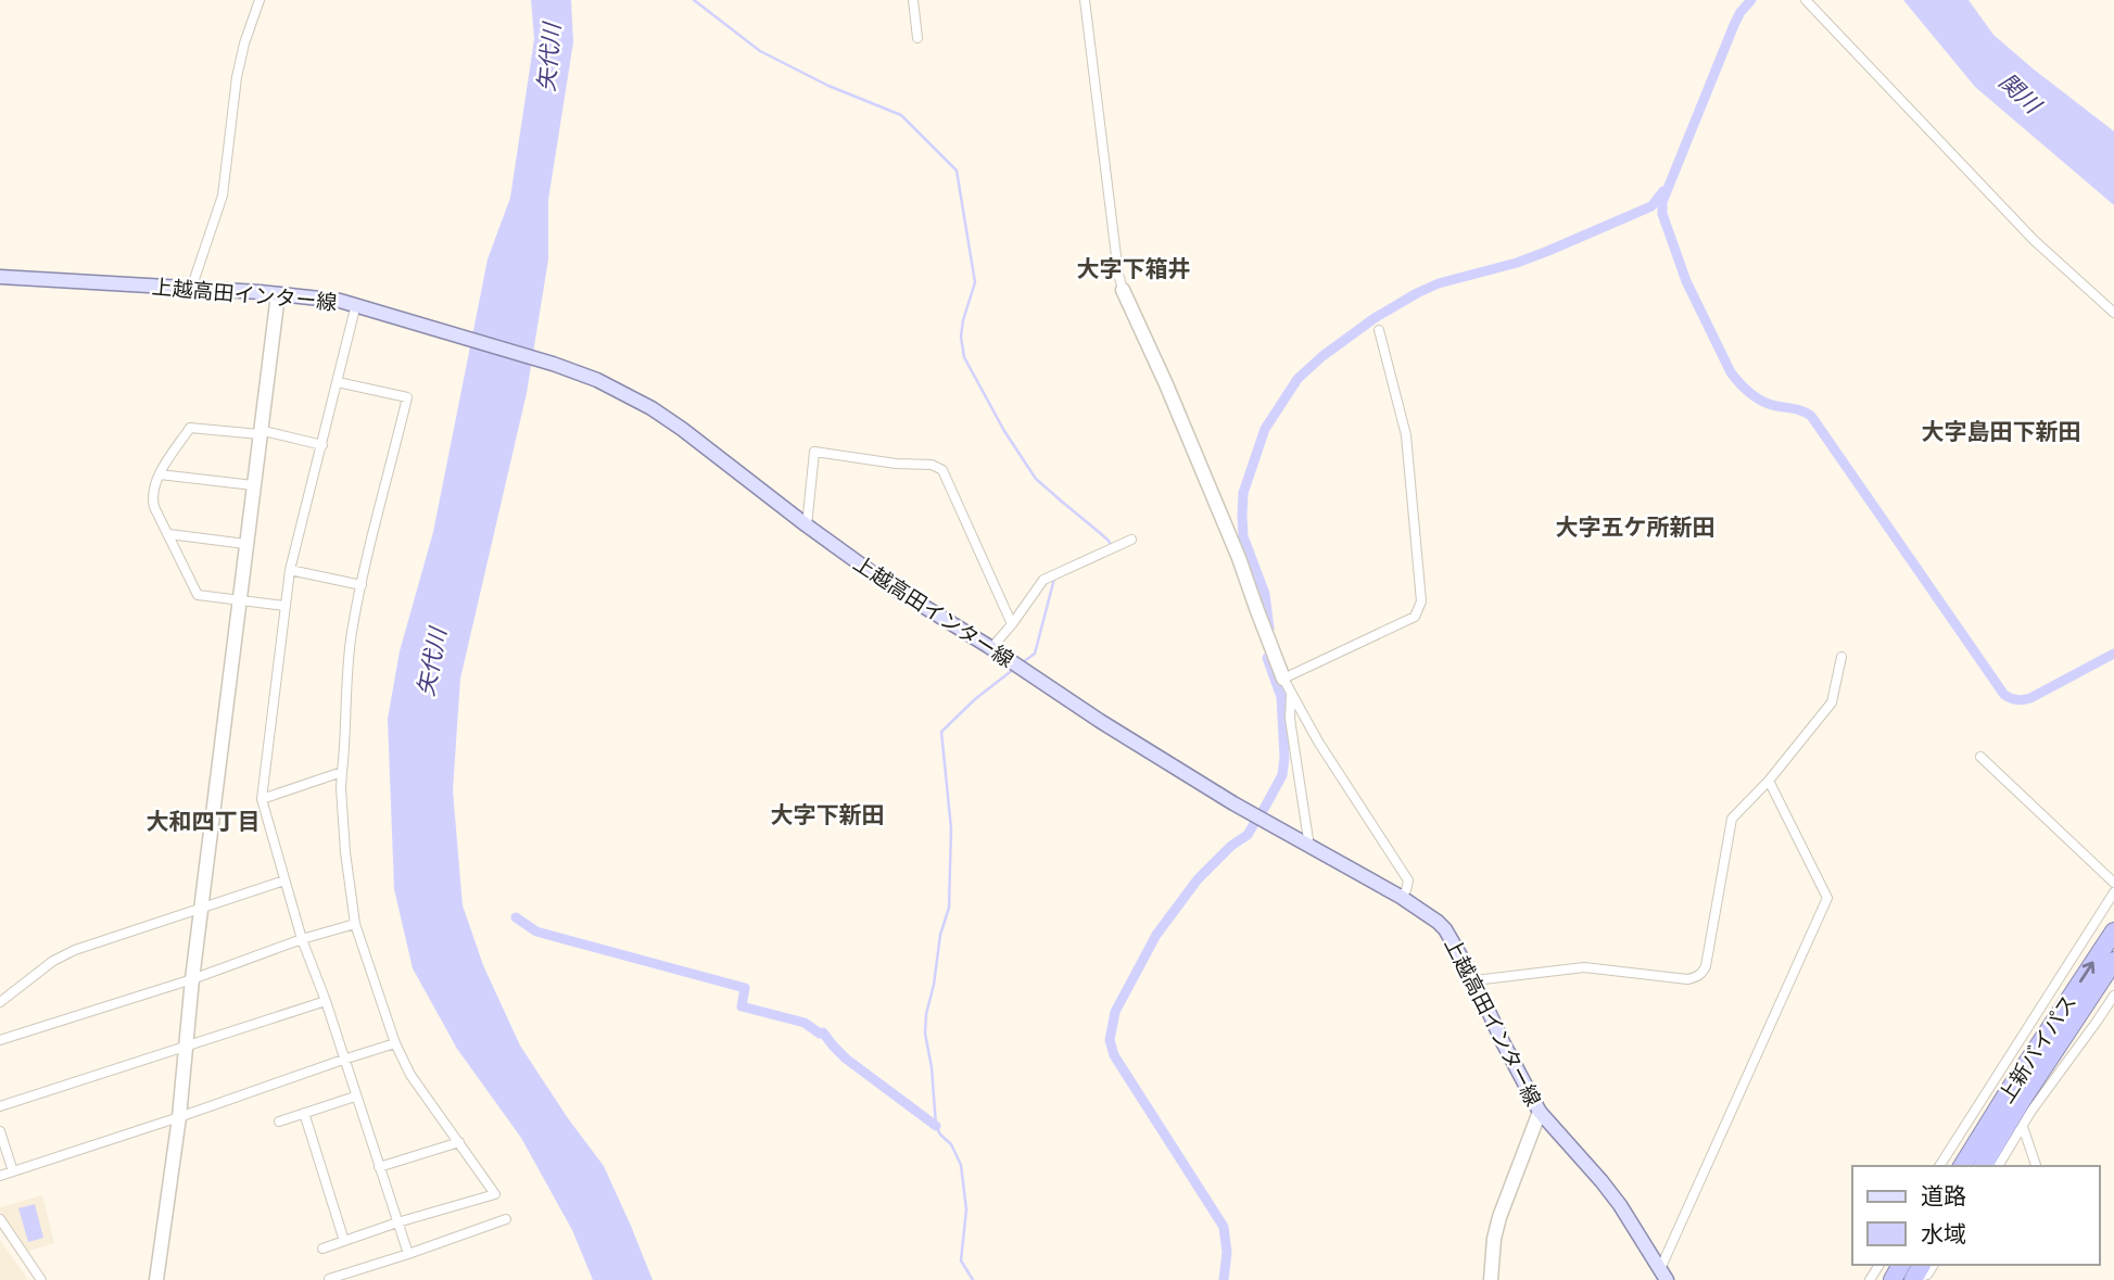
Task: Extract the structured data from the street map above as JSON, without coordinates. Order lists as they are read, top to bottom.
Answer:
{
  "streets": {
    "highway": ["上新バイパス"],
    "main road": ["上越高田インター線"]
  },
  "districts": [
    "大字下箱井",
    "大字島田下新田",
    "大字五ケ所新田",
    "大字下新田",
    "大和四丁目"
  ],
  "water": ["矢代川", "関川"],
  "legend": ["道路", "水域"]
}
